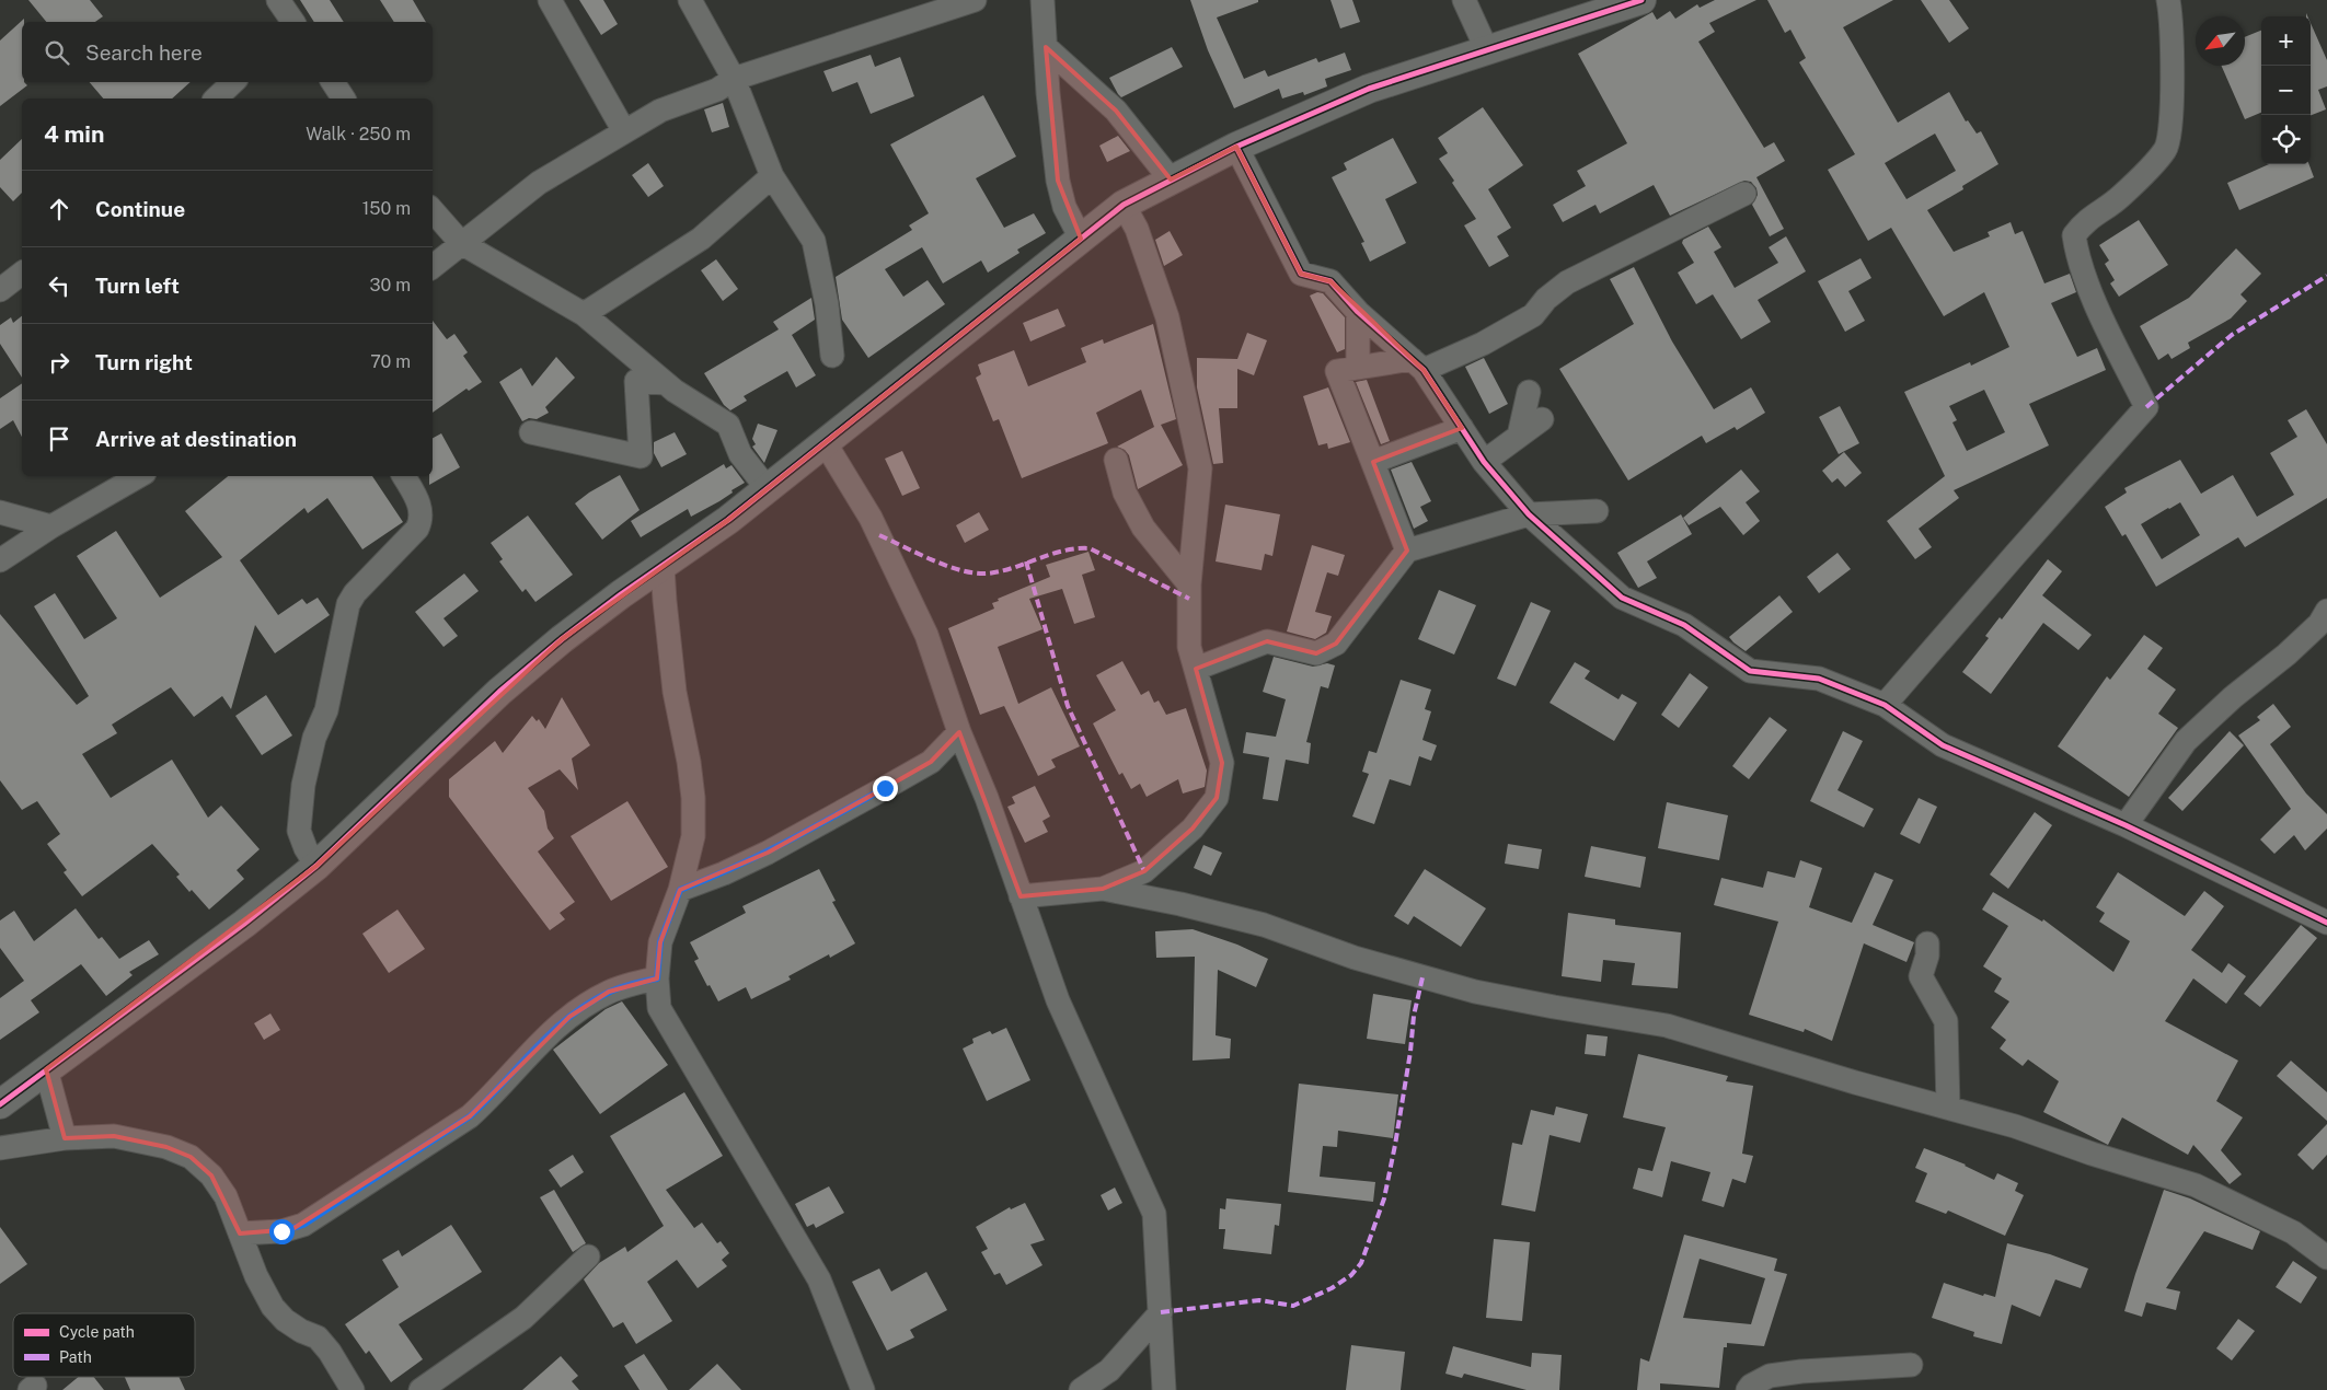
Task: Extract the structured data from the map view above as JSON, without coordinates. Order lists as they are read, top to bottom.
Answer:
{
  "legend": ["Cycle path", "Path"],
  "north": "bottom left",
  "page": {
    "map_buttons": ["+", "−"],
    "search": "Search here",
    "heading": ["4 min", "Walk · 250 m"],
    "list": [
      ["Continue", "150 m"],
      ["Turn left", "30 m"],
      ["Turn right", "70 m"],
      "Arrive at destination"
    ]
  }
}
